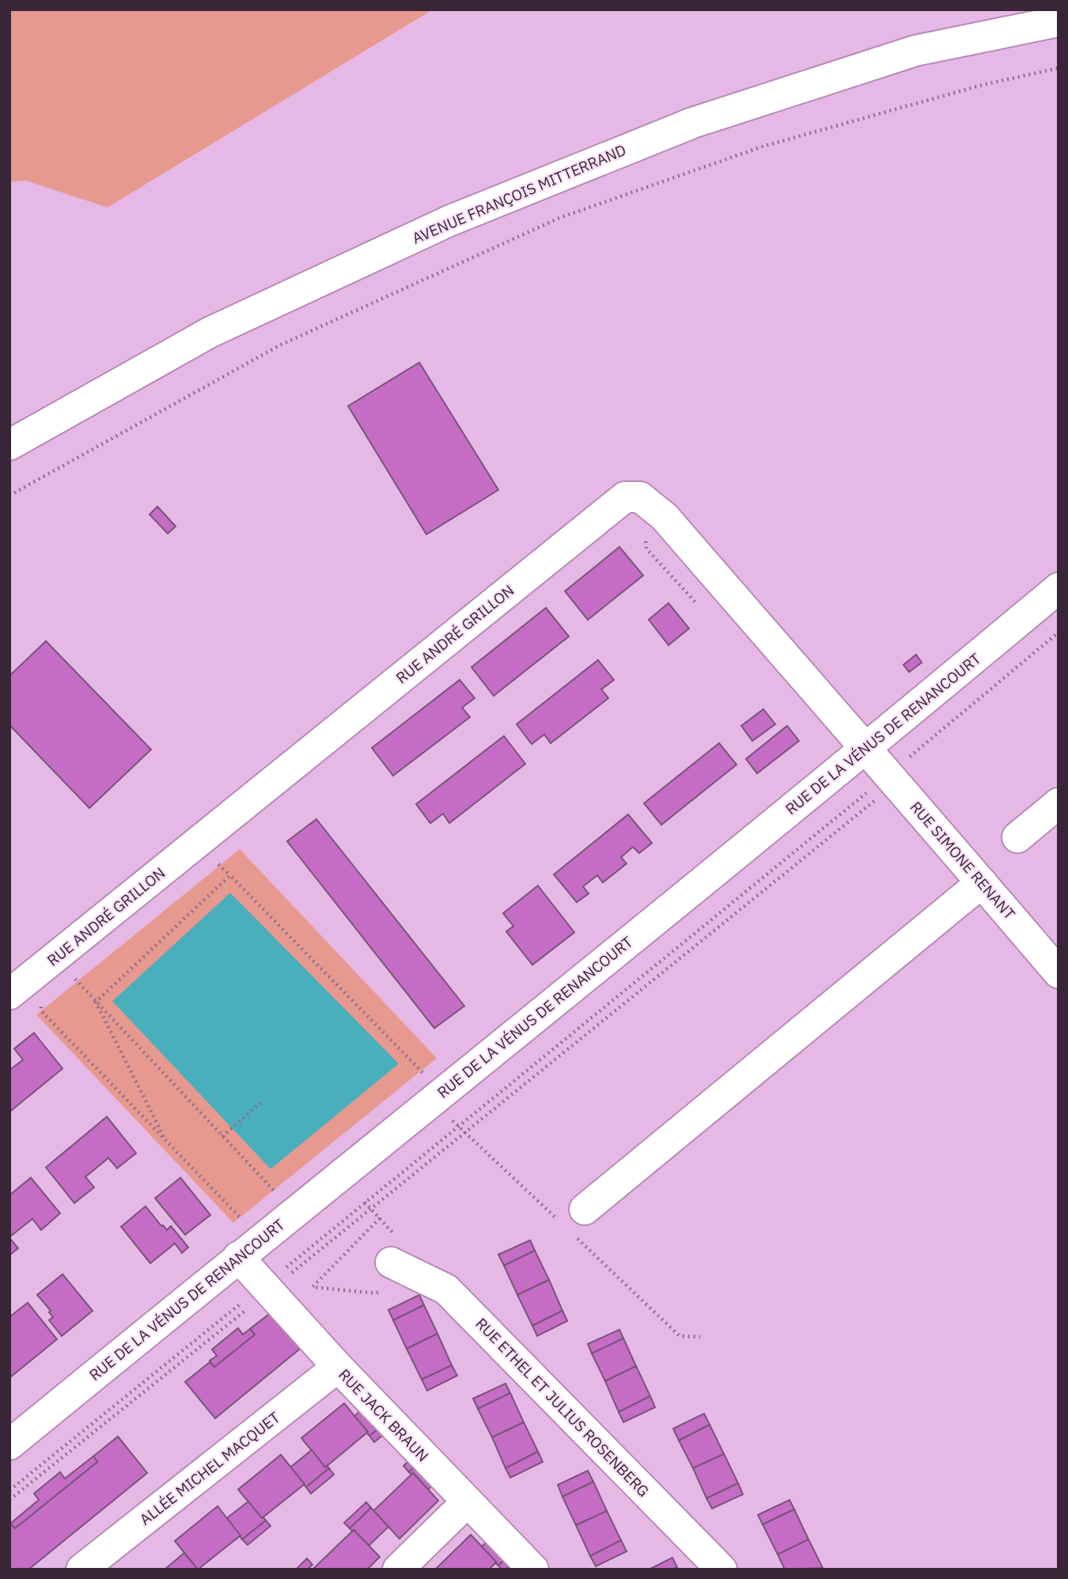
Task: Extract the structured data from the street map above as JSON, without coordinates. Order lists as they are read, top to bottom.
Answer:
{
  "streets": {
    "street": [
      "AVENUE FRANÇOIS MITTERRAND",
      "RUE ANDRÉ GRILLON",
      "RUE DE LA VÉNUS DE RENANCOURT",
      "RUE SIMONE RENANT",
      "RUE ETHEL ET JULIUS ROSENBERG",
      "RUE JACK BRAUN",
      "ALLÉE MICHEL MACQUET"
    ]
  },
  "crossings": [
    ["RUE ANDRÉ GRILLON", "RUE DE LA VÉNUS DE RENANCOURT"],
    ["RUE ANDRÉ GRILLON", "RUE SIMONE RENANT"],
    ["RUE DE LA VÉNUS DE RENANCOURT", "RUE SIMONE RENANT"],
    ["RUE DE LA VÉNUS DE RENANCOURT", "RUE JACK BRAUN"],
    ["RUE JACK BRAUN", "ALLÉE MICHEL MACQUET"]
  ]
}
